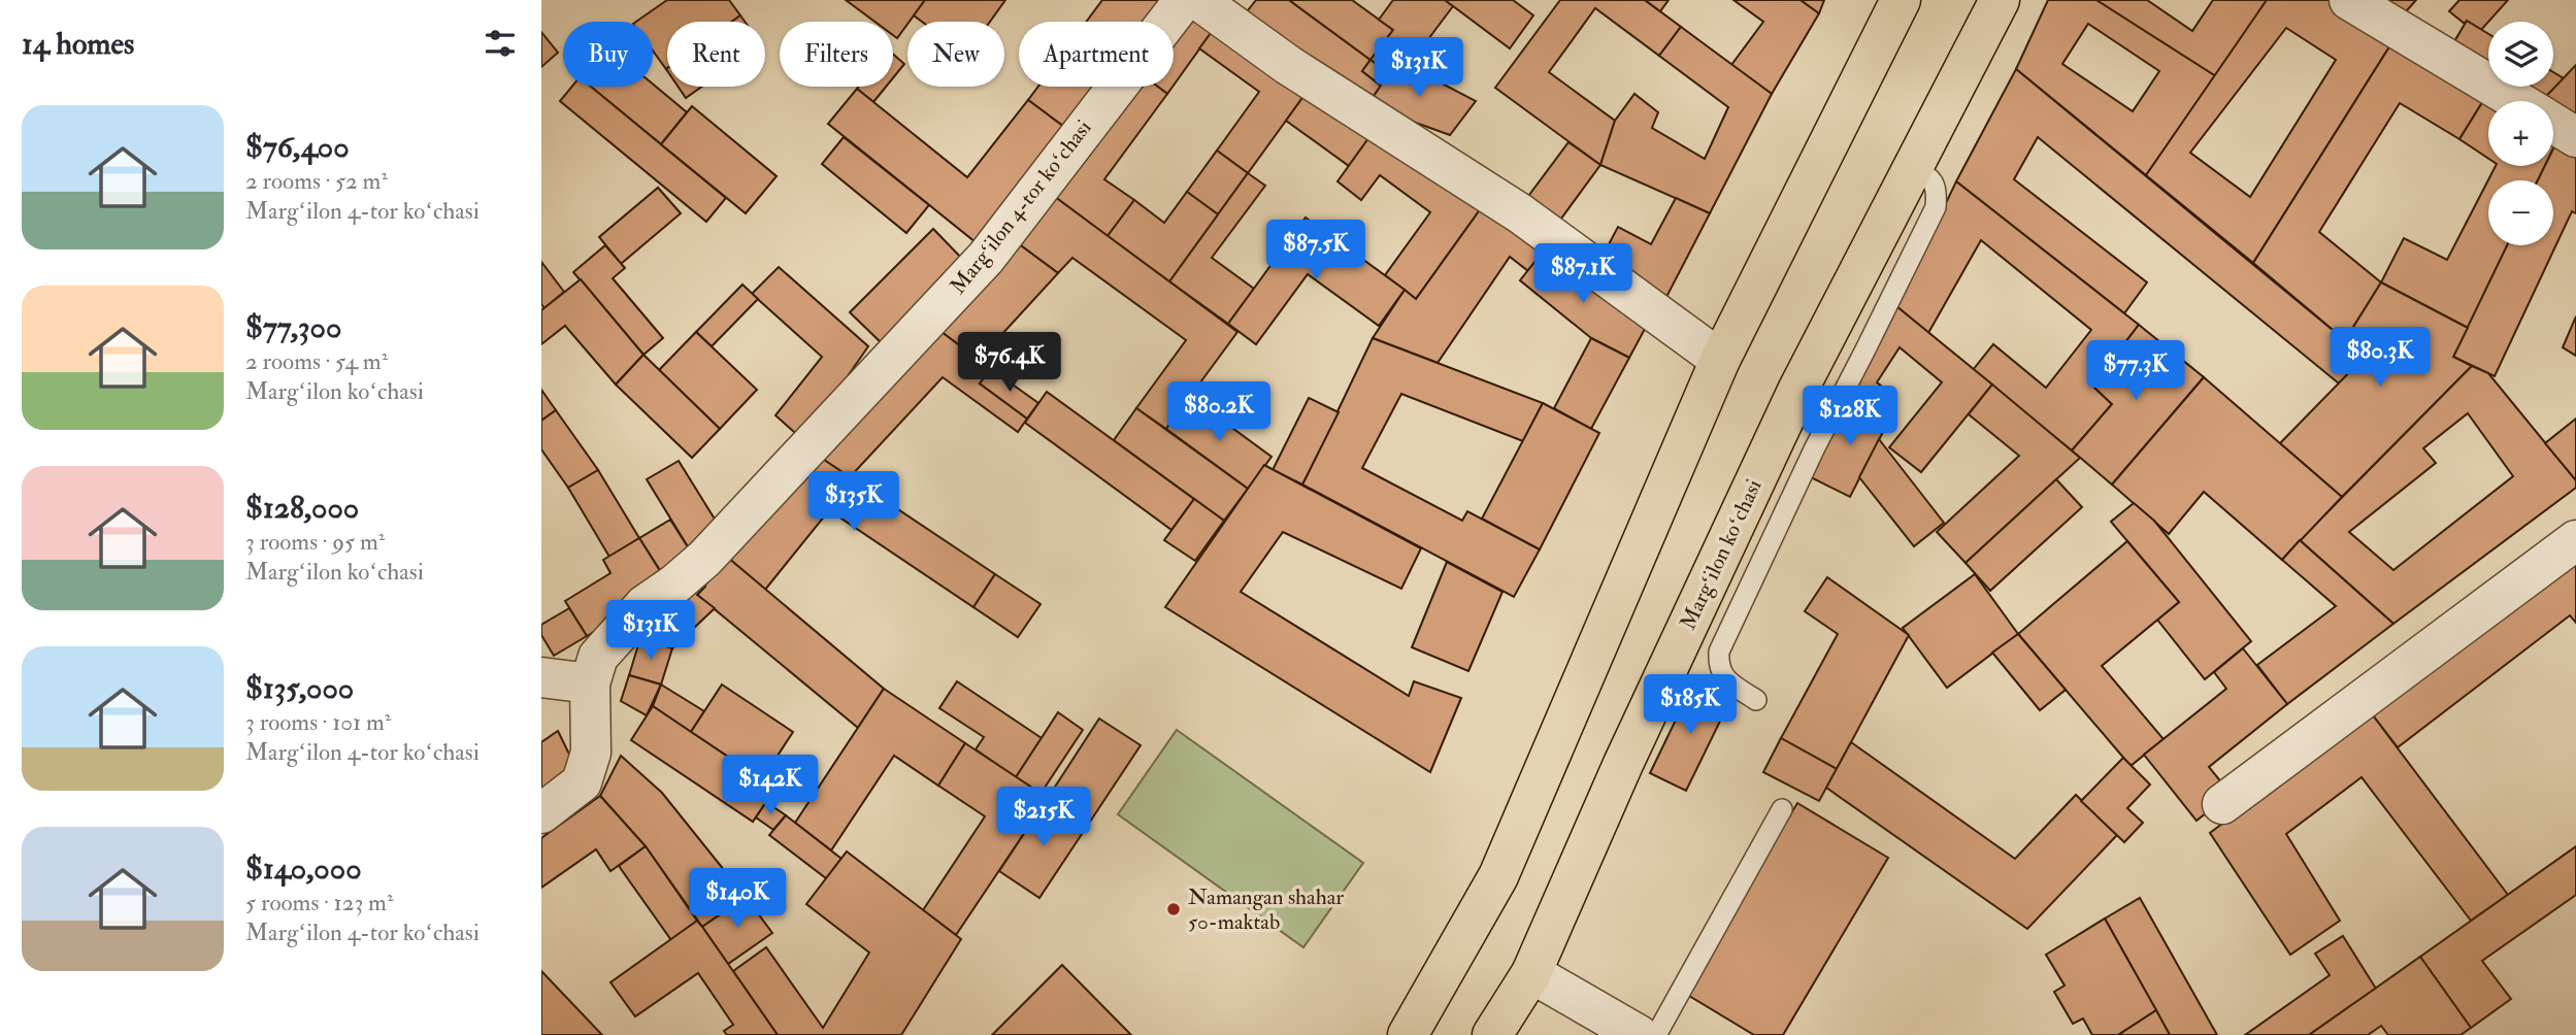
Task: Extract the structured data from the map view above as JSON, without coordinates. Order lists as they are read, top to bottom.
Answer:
{
  "streets": {
    "main road": ["Margʻilon koʻchasi"],
    "street": ["Margʻilon 4-tor koʻchasi"]
  },
  "places": ["Namangan shahar 50-maktab"],
  "page": {
    "heading": "14 homes",
    "map_buttons": ["+", "−"],
    "chip": [
      "Buy",
      "Rent",
      "Filters",
      "New",
      "Apartment"
    ],
    "price": [
      "$131K",
      "$87.5K",
      "$87.1K",
      "$80.3K",
      "$76.4K",
      "$77.3K",
      "$80.2K",
      "$128K",
      "$135K",
      "$131K",
      "$185K",
      "$142K",
      "$215K",
      "$140K"
    ],
    "list": [
      {
        "name": "$76,400",
        "note": "2 rooms · 52 m² · Margʻilon 4-tor koʻchasi"
      },
      {
        "name": "$77,300",
        "note": "2 rooms · 54 m² · Margʻilon koʻchasi"
      },
      {
        "name": "$128,000",
        "note": "3 rooms · 95 m² · Margʻilon koʻchasi"
      },
      {
        "name": "$135,000",
        "note": "3 rooms · 101 m² · Margʻilon 4-tor koʻchasi"
      },
      {
        "name": "$140,000",
        "note": "5 rooms · 123 m² · Margʻilon 4-tor koʻchasi"
      }
    ]
  }
}
